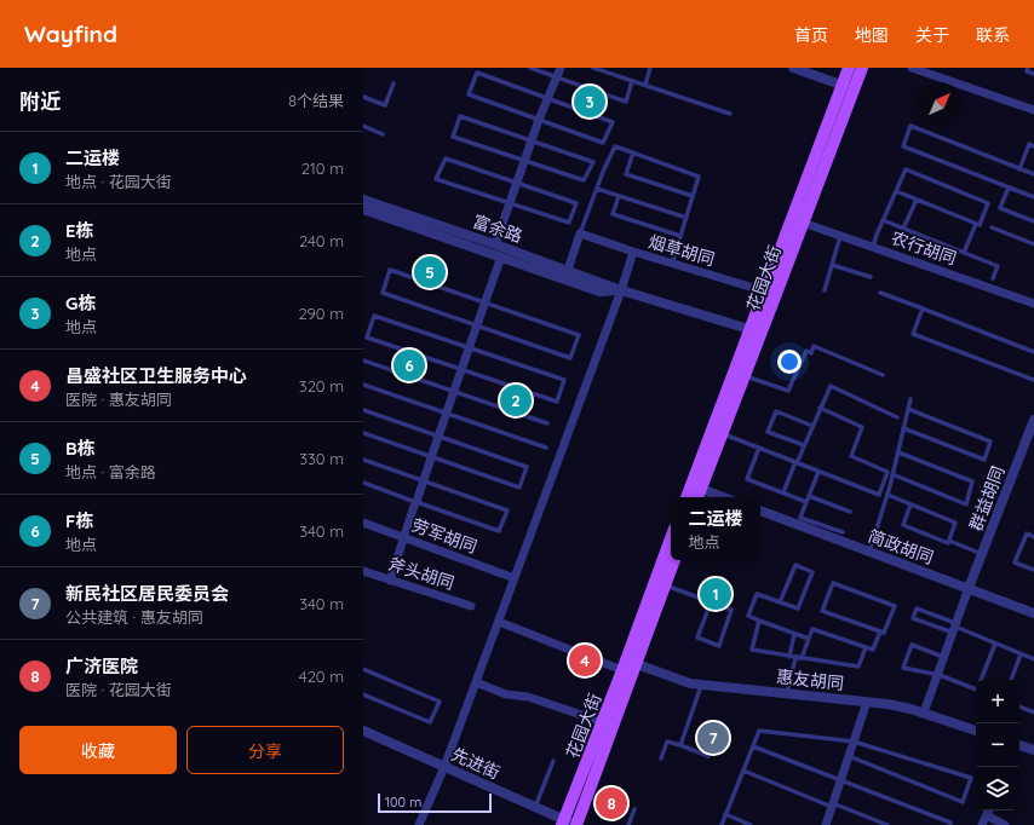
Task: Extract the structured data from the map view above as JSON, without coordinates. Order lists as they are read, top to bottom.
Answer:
{
  "streets": {
    "main road": ["花园大街"],
    "street": [
      "富余路",
      "农行胡同",
      "烟草胡同",
      "群益胡同",
      "劳军胡同",
      "简政胡同",
      "斧头胡同",
      "惠友胡同",
      "先进街"
    ]
  },
  "crossings": [
    ["富余路", "花园大街"],
    ["农行胡同", "花园大街"],
    ["烟草胡同", "花园大街"],
    ["花园大街", "惠友胡同"],
    ["花园大街", "先进街"],
    ["群益胡同", "简政胡同"]
  ],
  "scale_bar": "100 m",
  "north": "top right",
  "page": {
    "header": "Wayfind",
    "nav": [
      "首页",
      "地图",
      "关于",
      "联系"
    ],
    "heading": ["附近", "8个结果"],
    "pins": [
      "3",
      "5",
      "6",
      "2",
      "1",
      "4",
      "7",
      "8"
    ],
    "list": [
      {
        "mark": "1",
        "name": "二运楼",
        "note": "地点 · 花园大街",
        "value": "210 m"
      },
      {
        "mark": "2",
        "name": "E栋",
        "note": "地点",
        "value": "240 m"
      },
      {
        "mark": "3",
        "name": "G栋",
        "note": "地点",
        "value": "290 m"
      },
      {
        "mark": "4",
        "name": "昌盛社区卫生服务中心",
        "note": "医院 · 惠友胡同",
        "value": "320 m"
      },
      {
        "mark": "5",
        "name": "B栋",
        "note": "地点 · 富余路",
        "value": "330 m"
      },
      {
        "mark": "6",
        "name": "F栋",
        "note": "地点",
        "value": "340 m"
      },
      {
        "mark": "7",
        "name": "新民社区居民委员会",
        "note": "公共建筑 · 惠友胡同",
        "value": "340 m"
      },
      {
        "mark": "8",
        "name": "广济医院",
        "note": "医院 · 花园大街",
        "value": "420 m"
      }
    ],
    "popup": ["二运楼", "地点"],
    "map_buttons": ["+", "−"],
    "buttons": ["收藏", "分享"],
    "scale": "100 m"
  }
}
